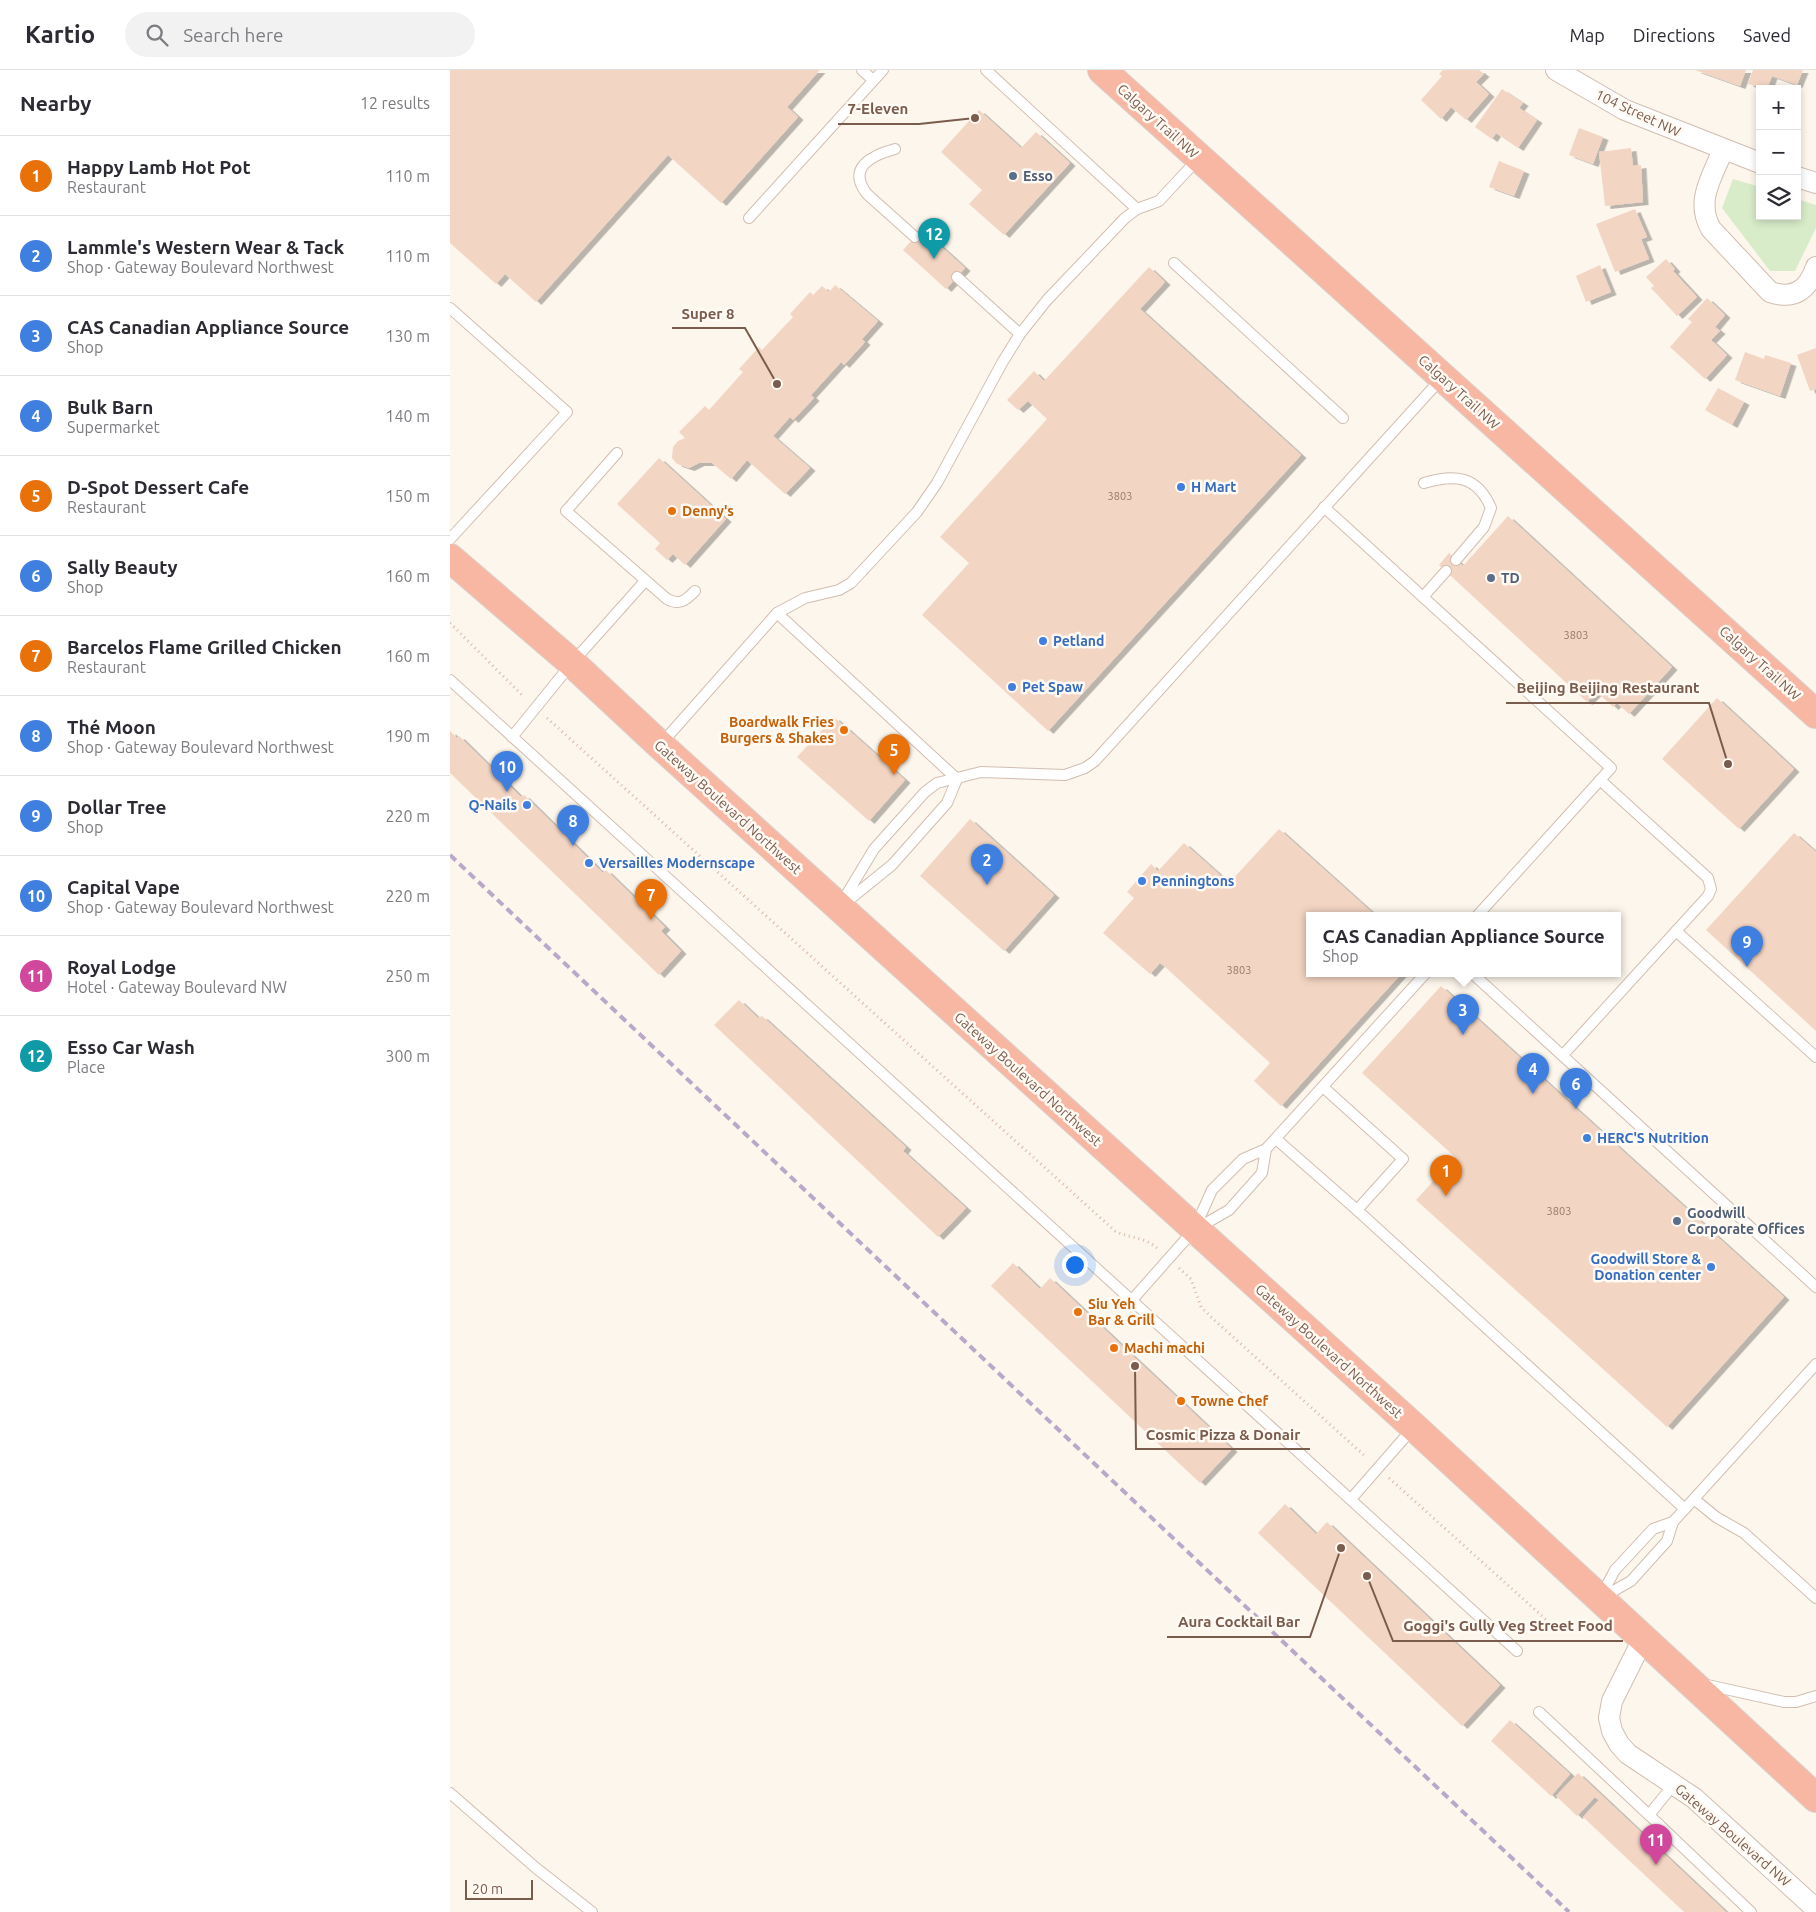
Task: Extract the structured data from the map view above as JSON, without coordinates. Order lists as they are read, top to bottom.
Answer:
{
  "streets": {
    "highway": ["Calgary Trail NW", "Gateway Boulevard Northwest"],
    "street": ["104 Street NW", "Gateway Boulevard NW"]
  },
  "places": [
    "7-Eleven",
    "Esso",
    "Super 8",
    "H Mart",
    "Denny's",
    "TD",
    "Petland",
    "Pet Spaw",
    "Boardwalk Fries Burgers & Shakes",
    "Beijing Beijing Restaurant",
    "Q-Nails",
    "Versailles Modernscape",
    "Penningtons",
    "HERC'S Nutrition",
    "Goodwill Corporate Offices",
    "Goodwill Store & Donation center",
    "Siu Yeh Bar & Grill",
    "Machi machi",
    "Cosmic Pizza & Donair",
    "Towne Chef",
    "Aura Cocktail Bar",
    "Goggi's Gully Veg Street Food"
  ],
  "house_numbers": [
    "3803",
    "3803",
    "3803",
    "3803"
  ],
  "scale_bar": "20 m",
  "page": {
    "header": "Kartio",
    "search": "Search here",
    "nav": ["Map", "Directions", "Saved"],
    "heading": ["Nearby", "12 results"],
    "map_buttons": ["+", "−"],
    "list": [
      {
        "mark": "1",
        "name": "Happy Lamb Hot Pot",
        "note": "Restaurant",
        "value": "110 m"
      },
      {
        "mark": "2",
        "name": "Lammle's Western Wear & Tack",
        "note": "Shop · Gateway Boulevard Northwest",
        "value": "110 m"
      },
      {
        "mark": "3",
        "name": "CAS Canadian Appliance Source",
        "note": "Shop",
        "value": "130 m"
      },
      {
        "mark": "4",
        "name": "Bulk Barn",
        "note": "Supermarket",
        "value": "140 m"
      },
      {
        "mark": "5",
        "name": "D-Spot Dessert Cafe",
        "note": "Restaurant",
        "value": "150 m"
      },
      {
        "mark": "6",
        "name": "Sally Beauty",
        "note": "Shop",
        "value": "160 m"
      },
      {
        "mark": "7",
        "name": "Barcelos Flame Grilled Chicken",
        "note": "Restaurant",
        "value": "160 m"
      },
      {
        "mark": "8",
        "name": "Thé Moon",
        "note": "Shop · Gateway Boulevard Northwest",
        "value": "190 m"
      },
      {
        "mark": "9",
        "name": "Dollar Tree",
        "note": "Shop",
        "value": "220 m"
      },
      {
        "mark": "10",
        "name": "Capital Vape",
        "note": "Shop · Gateway Boulevard Northwest",
        "value": "220 m"
      },
      {
        "mark": "11",
        "name": "Royal Lodge",
        "note": "Hotel · Gateway Boulevard NW",
        "value": "250 m"
      },
      {
        "mark": "12",
        "name": "Esso Car Wash",
        "note": "Place",
        "value": "300 m"
      }
    ],
    "pins": [
      "12",
      "5",
      "10",
      "8",
      "2",
      "7",
      "9",
      "3",
      "4",
      "6",
      "1",
      "11"
    ],
    "popup": ["CAS Canadian Appliance Source", "Shop"],
    "scale": "20 m"
  }
}
